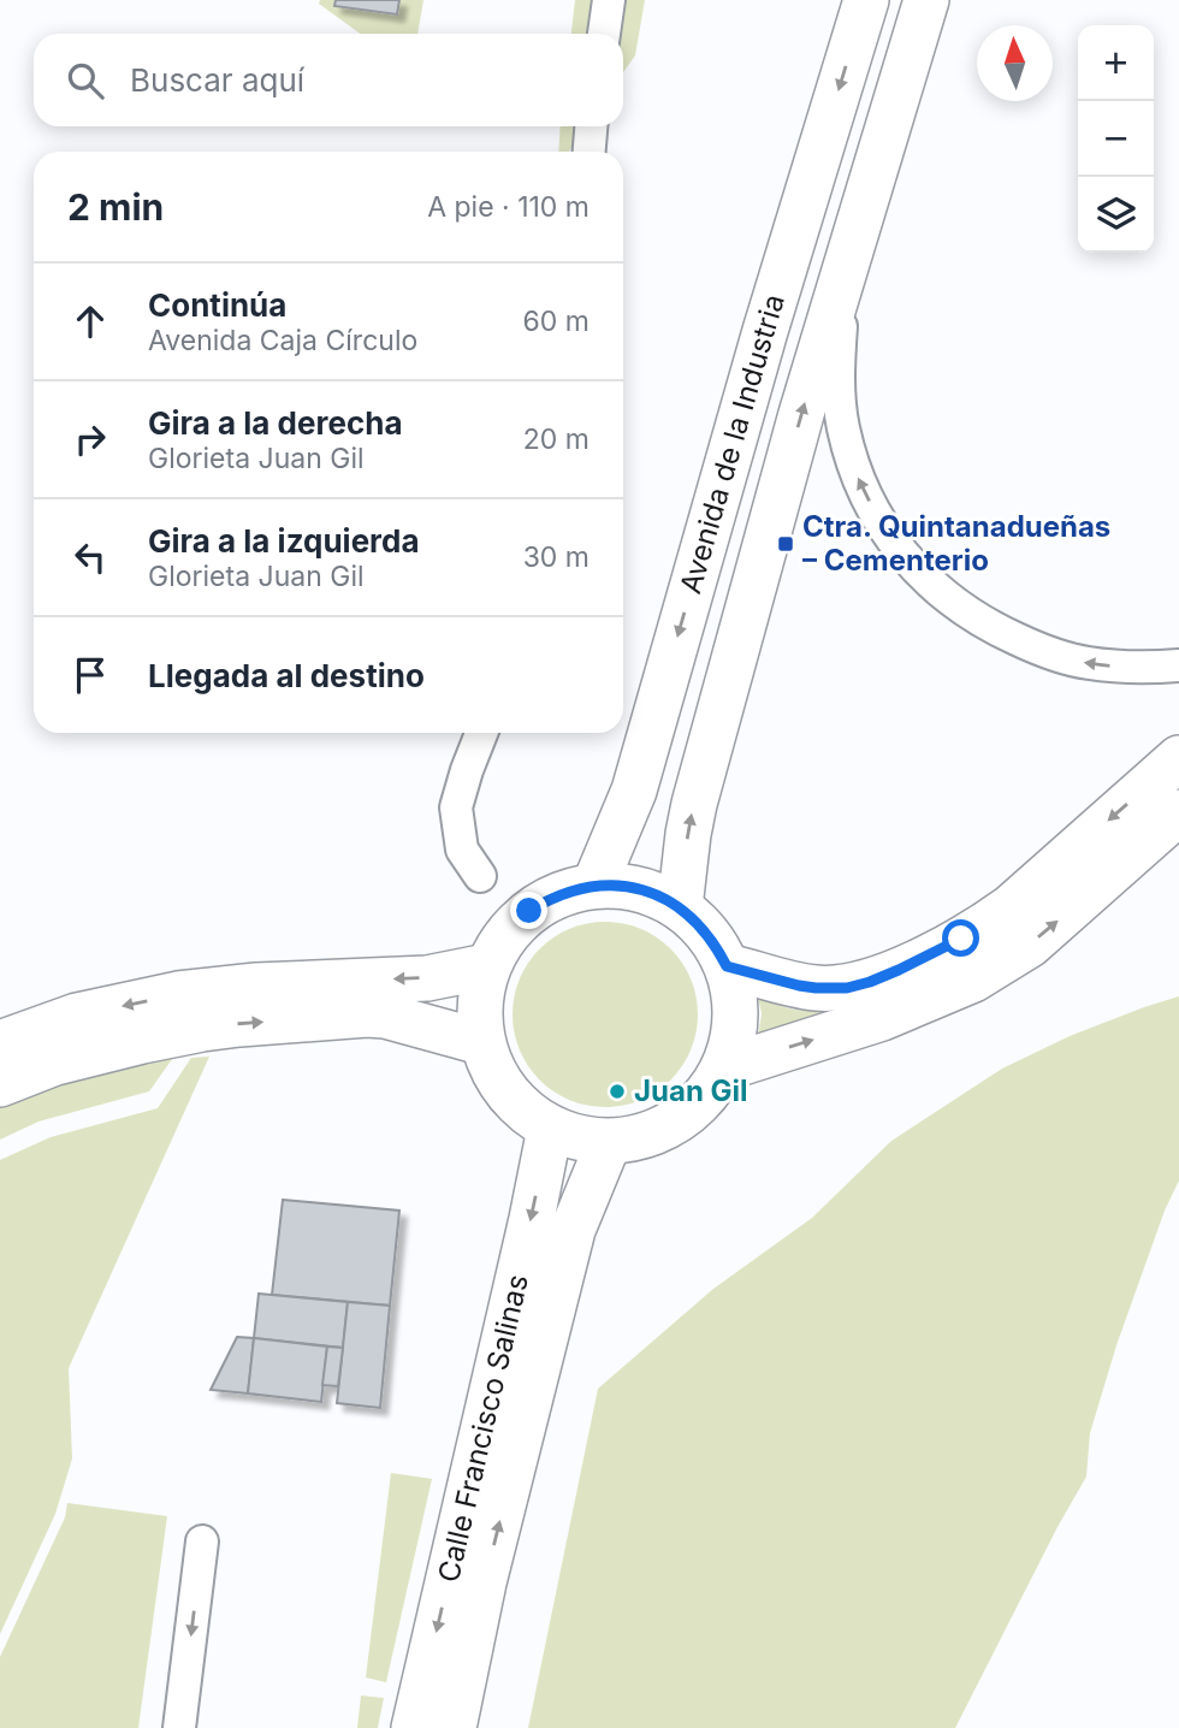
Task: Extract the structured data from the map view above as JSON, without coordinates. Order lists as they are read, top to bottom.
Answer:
{
  "streets": {
    "main road": ["Avenida de la Industria", "Calle Francisco Salinas"]
  },
  "crossings": [
    ["Avenida de la Industria", "Calle Francisco Salinas"]
  ],
  "places": {
    "transit": ["Ctra. Quintanadueñas – Cementerio"],
    "other": ["Juan Gil"]
  },
  "north": "top",
  "page": {
    "map_buttons": ["+", "−"],
    "search": "Buscar aquí",
    "heading": ["2 min", "A pie · 110 m"],
    "list": [
      ["Continúa", "Avenida Caja Círculo", "60 m"],
      ["Gira a la derecha", "Glorieta Juan Gil", "20 m"],
      ["Gira a la izquierda", "Glorieta Juan Gil", "30 m"],
      "Llegada al destino"
    ]
  }
}
